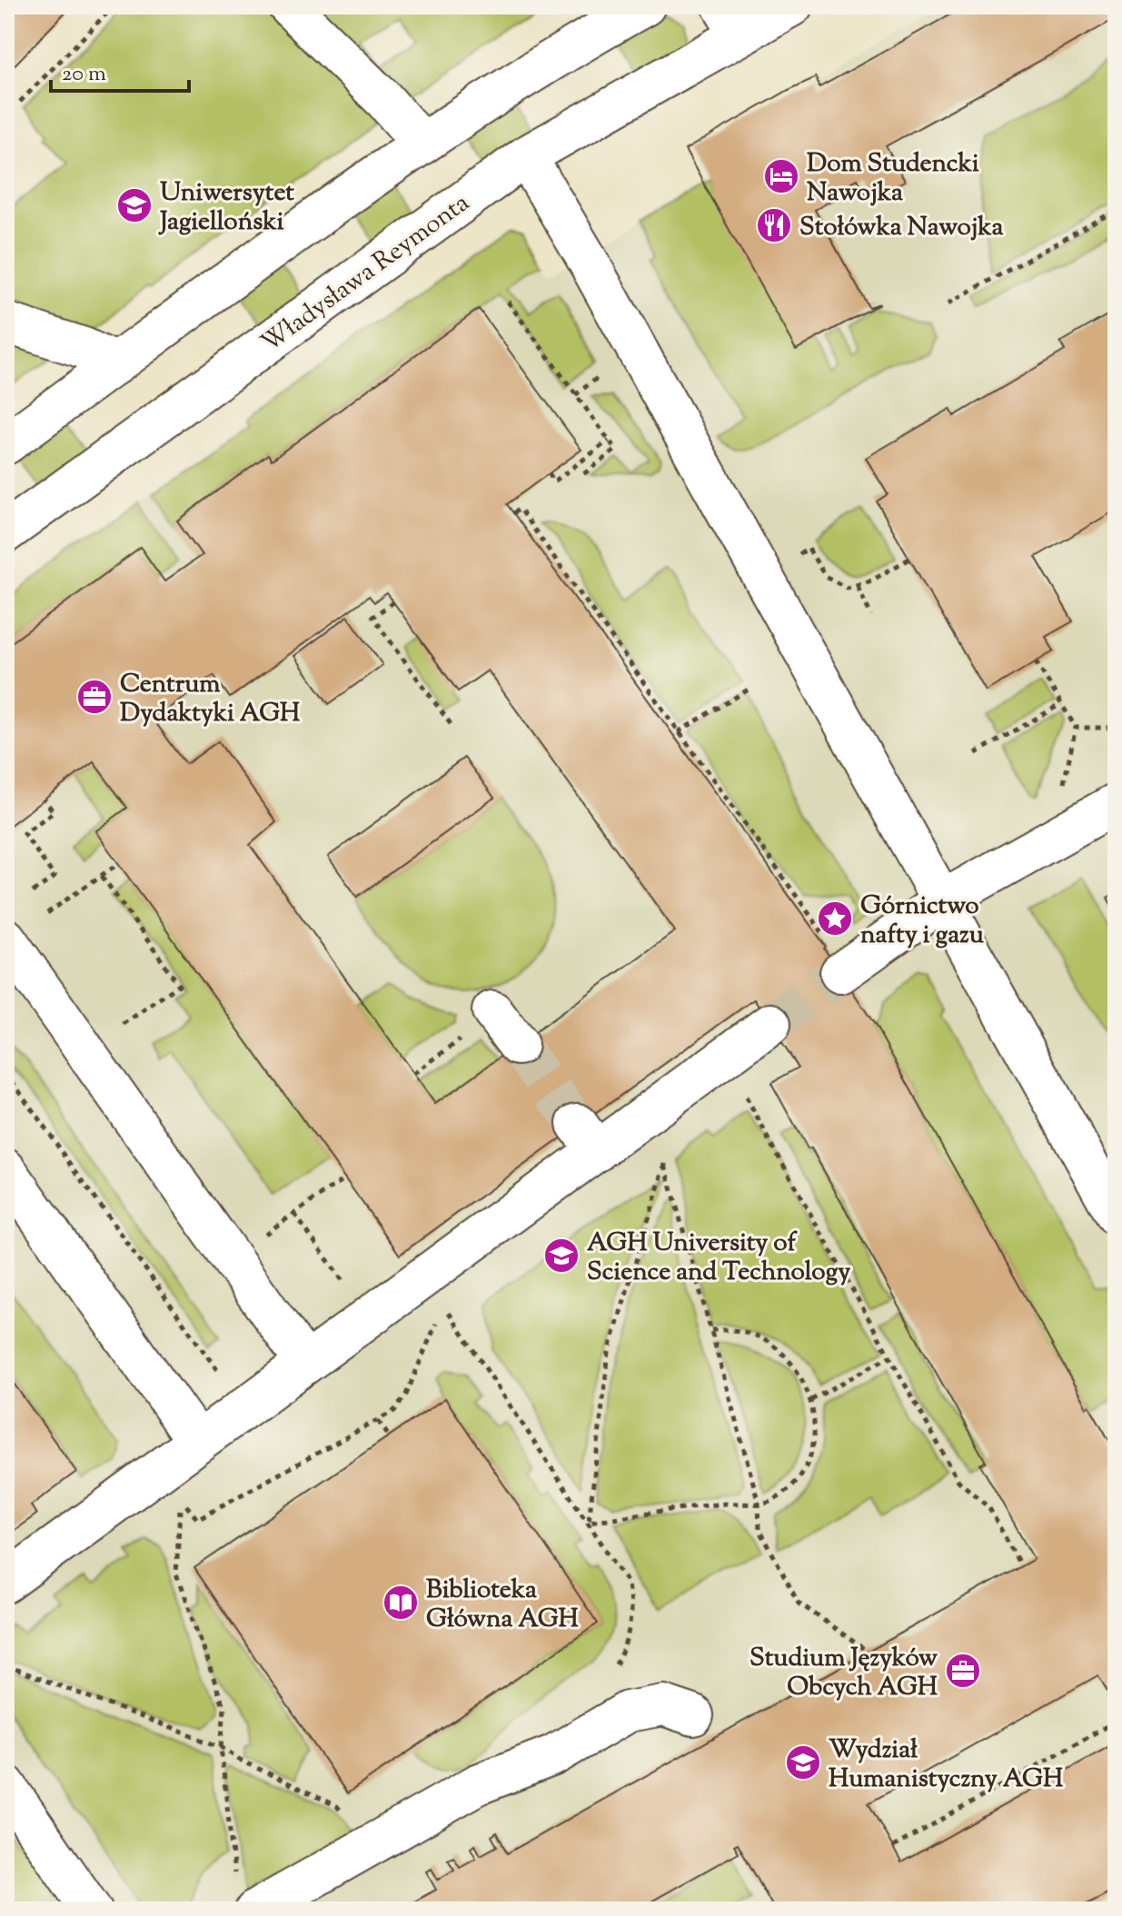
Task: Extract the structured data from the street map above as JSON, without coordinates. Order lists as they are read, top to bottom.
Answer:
{
  "streets": {
    "street": ["Władysława Reymonta"]
  },
  "places": {
    "hotel": ["Dom Studencki Nawojka"],
    "school or university": ["Uniwersytet Jagielloński", "AGH University of Science and Technology", "Wydział Humanistyczny AGH"],
    "restaurant": ["Stołówka Nawojka"],
    "office": ["Centrum Dydaktyki AGH", "Studium Języków Obcych AGH"],
    "place": ["Górnictwo nafty i gazu"],
    "library": ["Biblioteka Główna AGH"]
  },
  "scale_bar": "20 m"
}
